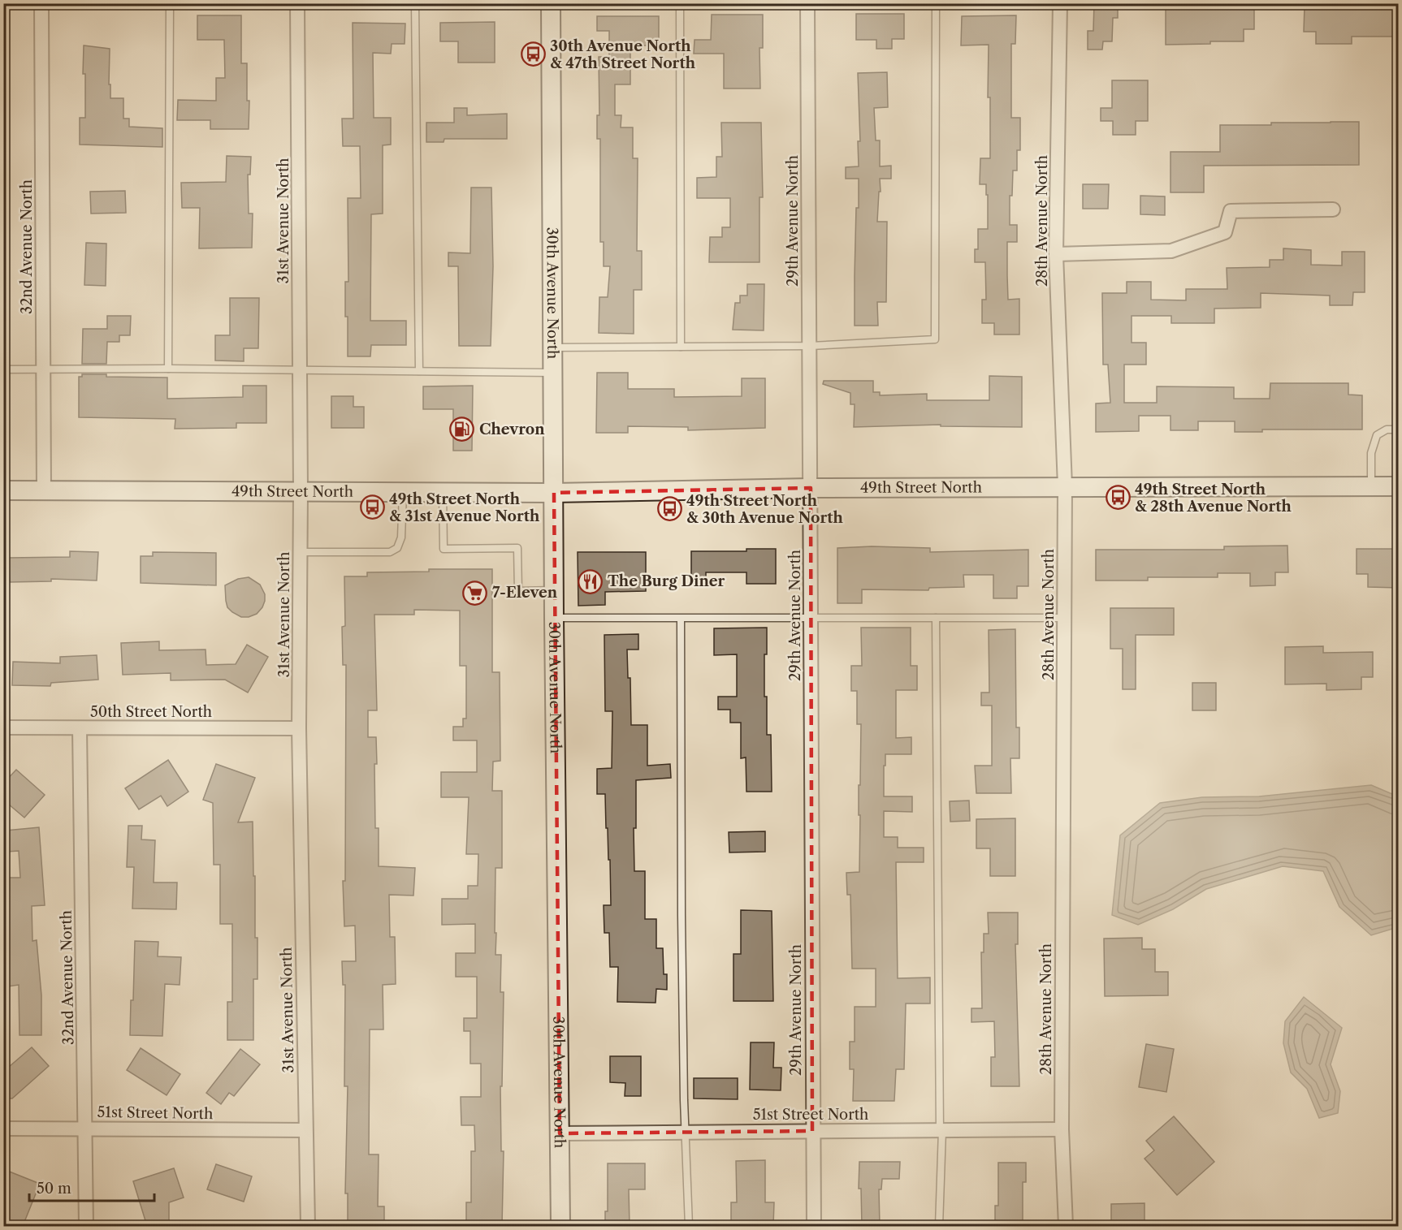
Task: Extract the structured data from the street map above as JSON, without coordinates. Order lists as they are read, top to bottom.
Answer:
{
  "streets": {
    "main road": ["30th Avenue North", "49th Street North"],
    "street": [
      "31st Avenue North",
      "29th Avenue North",
      "28th Avenue North",
      "32nd Avenue North",
      "50th Street North",
      "51st Street North"
    ]
  },
  "crossings": [
    ["31st Avenue North", "49th Street North"],
    ["31st Avenue North", "50th Street North"],
    ["31st Avenue North", "51st Street North"],
    ["29th Avenue North", "49th Street North"],
    ["29th Avenue North", "51st Street North"],
    ["28th Avenue North", "49th Street North"],
    ["28th Avenue North", "51st Street North"],
    ["32nd Avenue North", "49th Street North"],
    ["32nd Avenue North", "50th Street North"],
    ["32nd Avenue North", "51st Street North"],
    ["30th Avenue North", "49th Street North"],
    ["30th Avenue North", "51st Street North"]
  ],
  "places": {
    "bus stop": [
      "30th Avenue North & 47th Street North",
      "49th Street North & 28th Avenue North",
      "49th Street North & 31st Avenue North",
      "49th Street North & 30th Avenue North"
    ],
    "fuel station": ["Chevron"],
    "restaurant": ["The Burg Diner"],
    "supermarket": ["7-Eleven"]
  },
  "scale_bar": "50 m"
}
